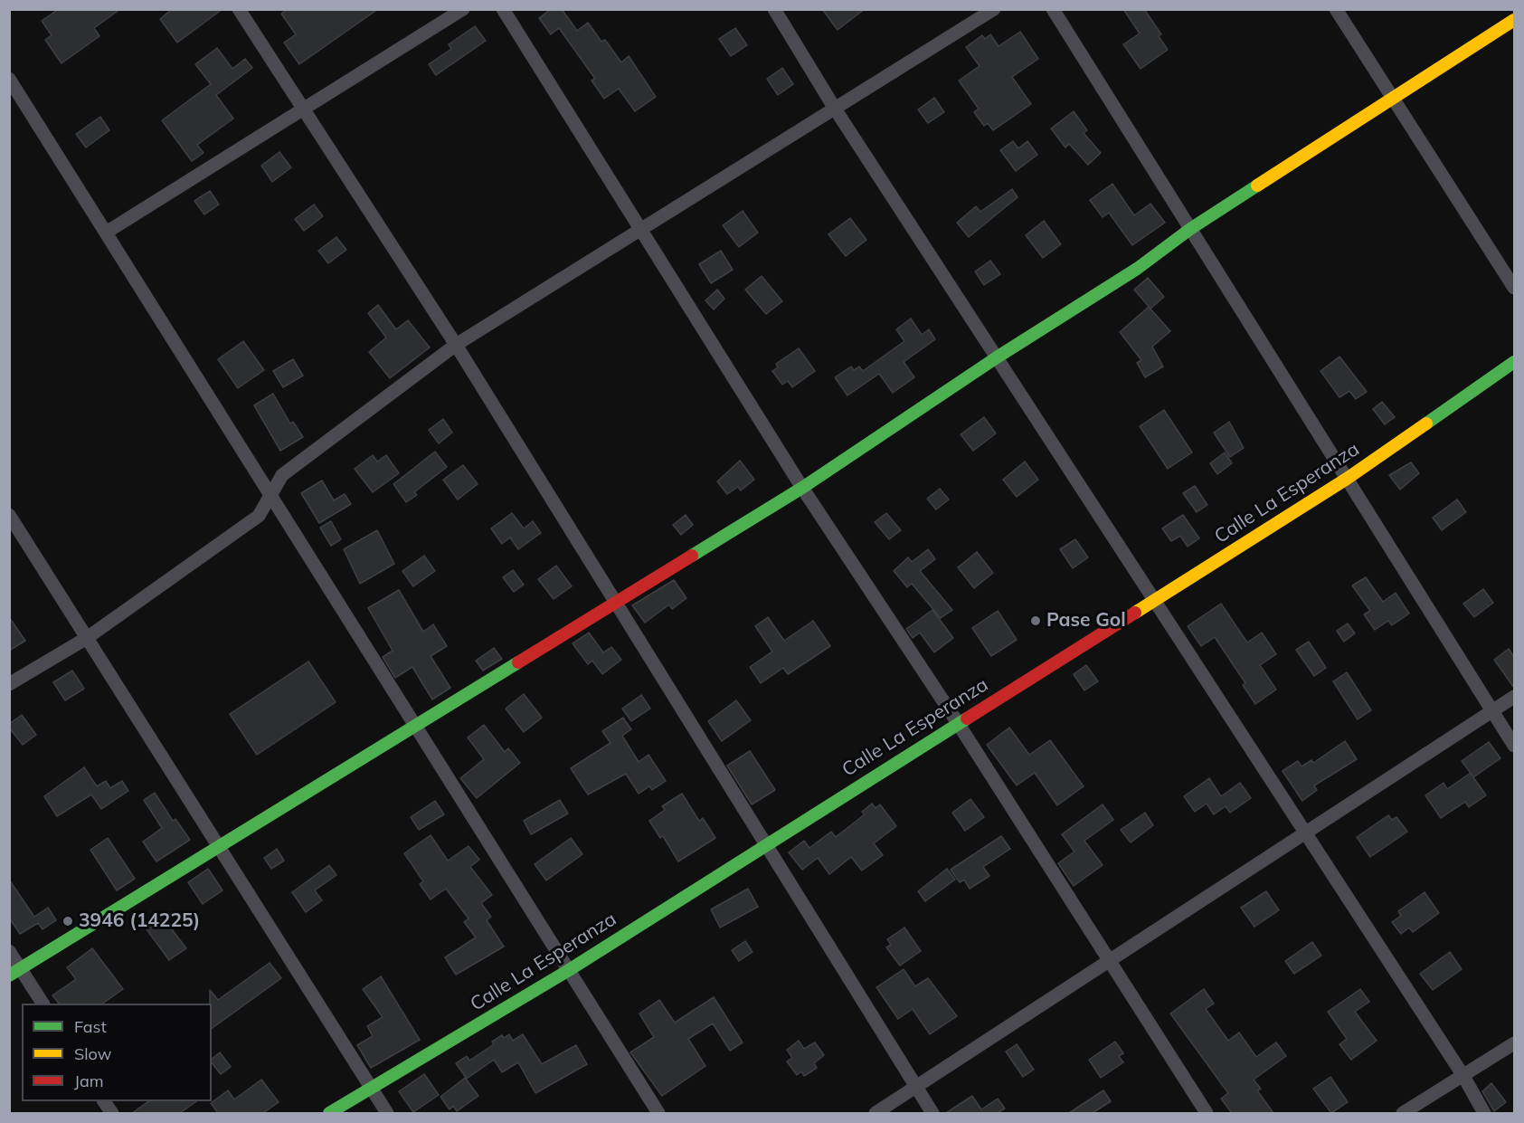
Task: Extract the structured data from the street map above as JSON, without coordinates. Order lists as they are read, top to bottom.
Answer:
{
  "streets": {
    "street": ["Calle La Esperanza"]
  },
  "places": ["Pase Gol", "3946 (14225)"],
  "legend": ["Fast", "Slow", "Jam"]
}
